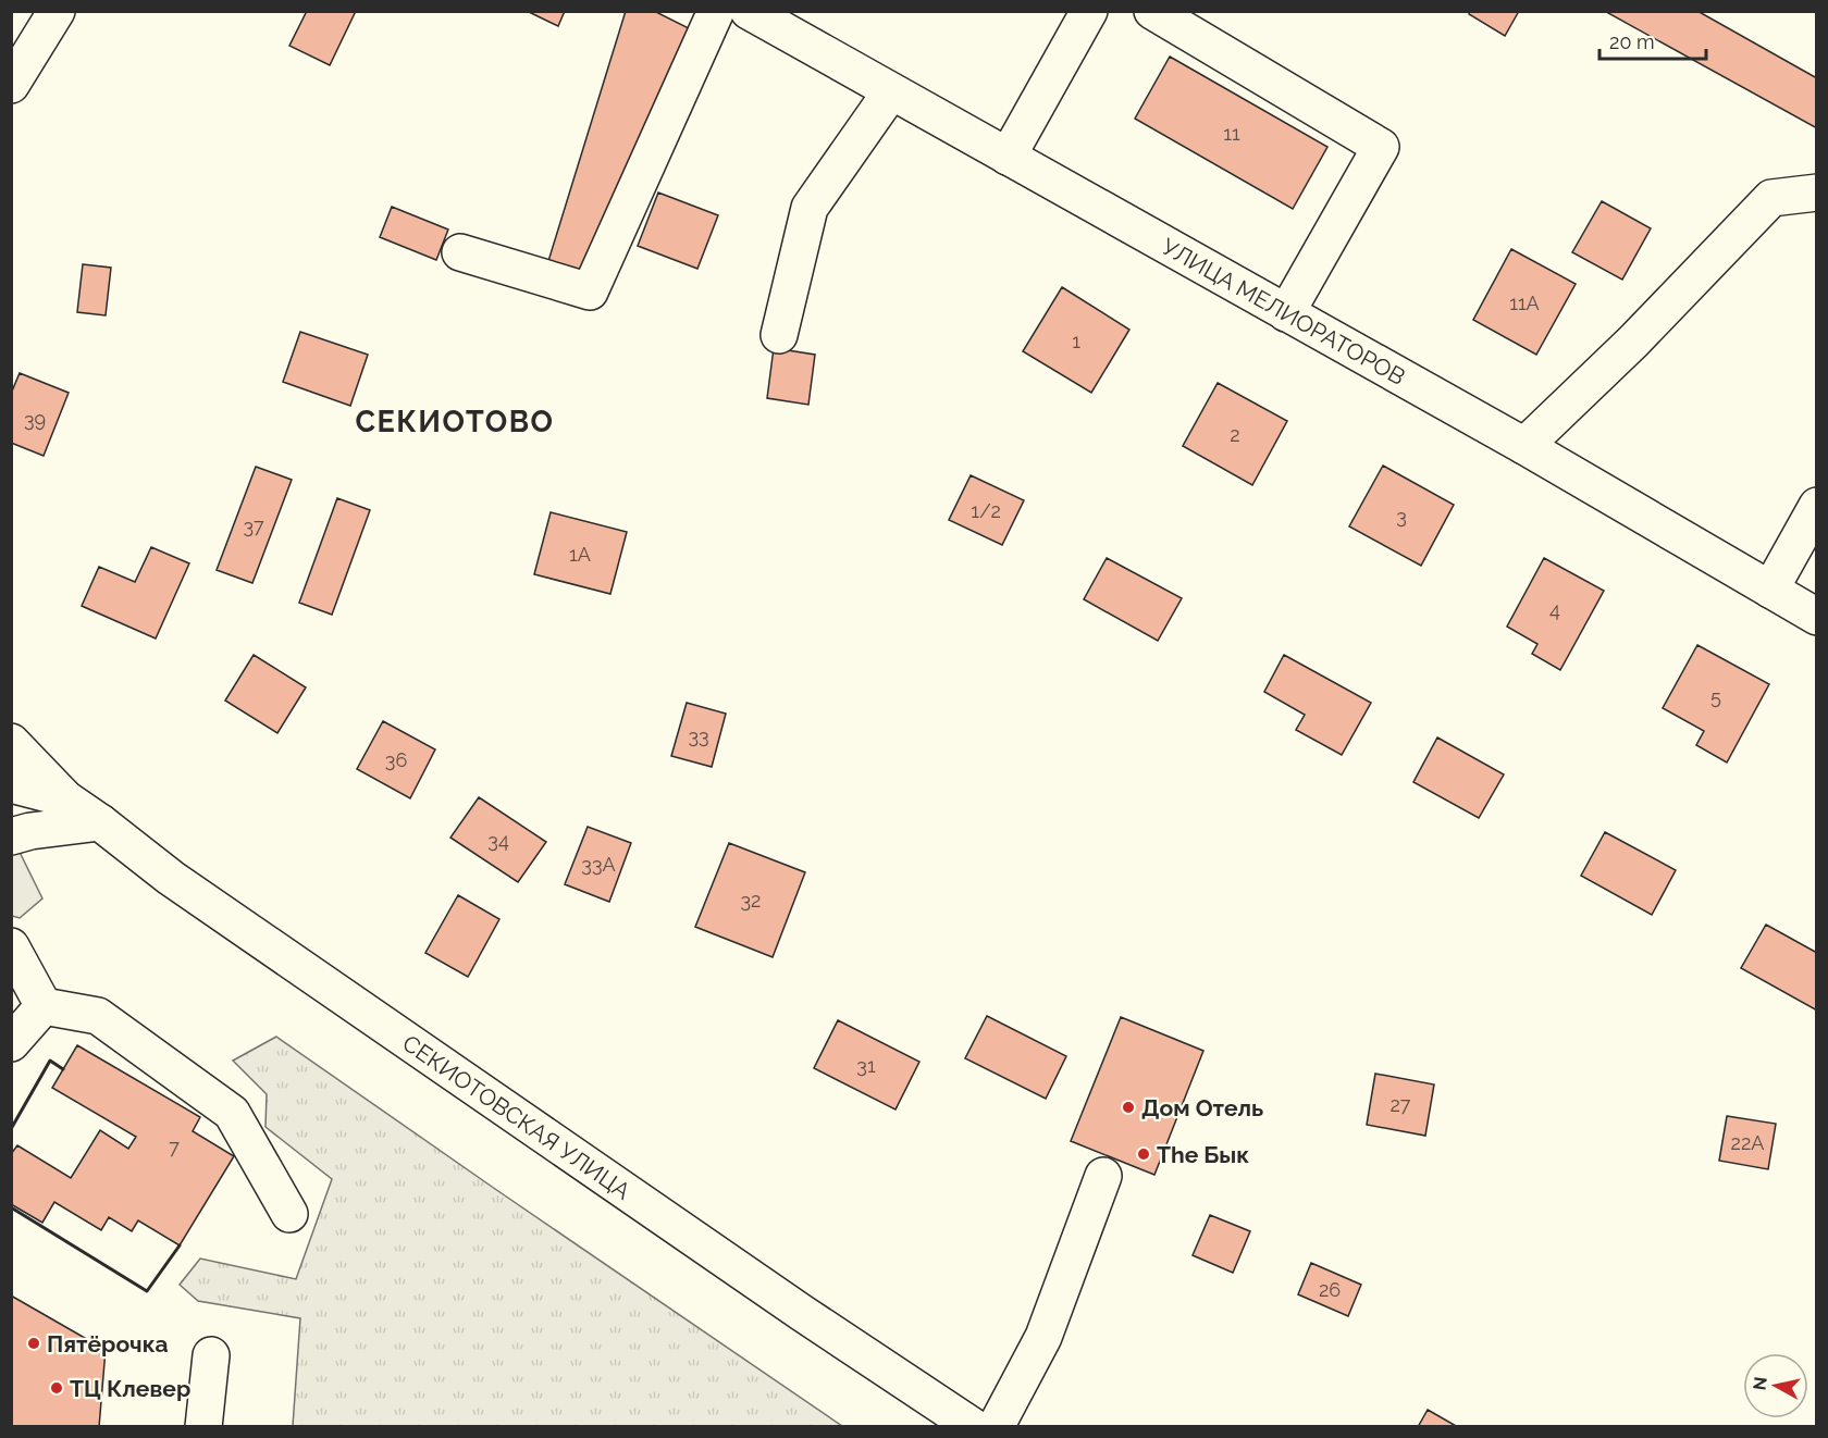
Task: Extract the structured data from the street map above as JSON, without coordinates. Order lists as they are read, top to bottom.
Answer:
{
  "streets": {
    "street": ["УЛИЦА МЕЛИОРАТОРОВ", "СЕКИОТОВСКАЯ УЛИЦА"]
  },
  "districts": ["СЕКИОТОВО"],
  "places": [
    "Дом Отель",
    "The Бык",
    "Пятёрочка",
    "ТЦ Клевер"
  ],
  "house_numbers": [
    "11",
    "11А",
    "1",
    "39",
    "2",
    "1/2",
    "3",
    "37",
    "1А",
    "4",
    "5",
    "33",
    "36",
    "34",
    "33А",
    "32",
    "31",
    "27",
    "22А",
    "7",
    "26"
  ],
  "scale_bar": "20 m",
  "north": "left"
}
